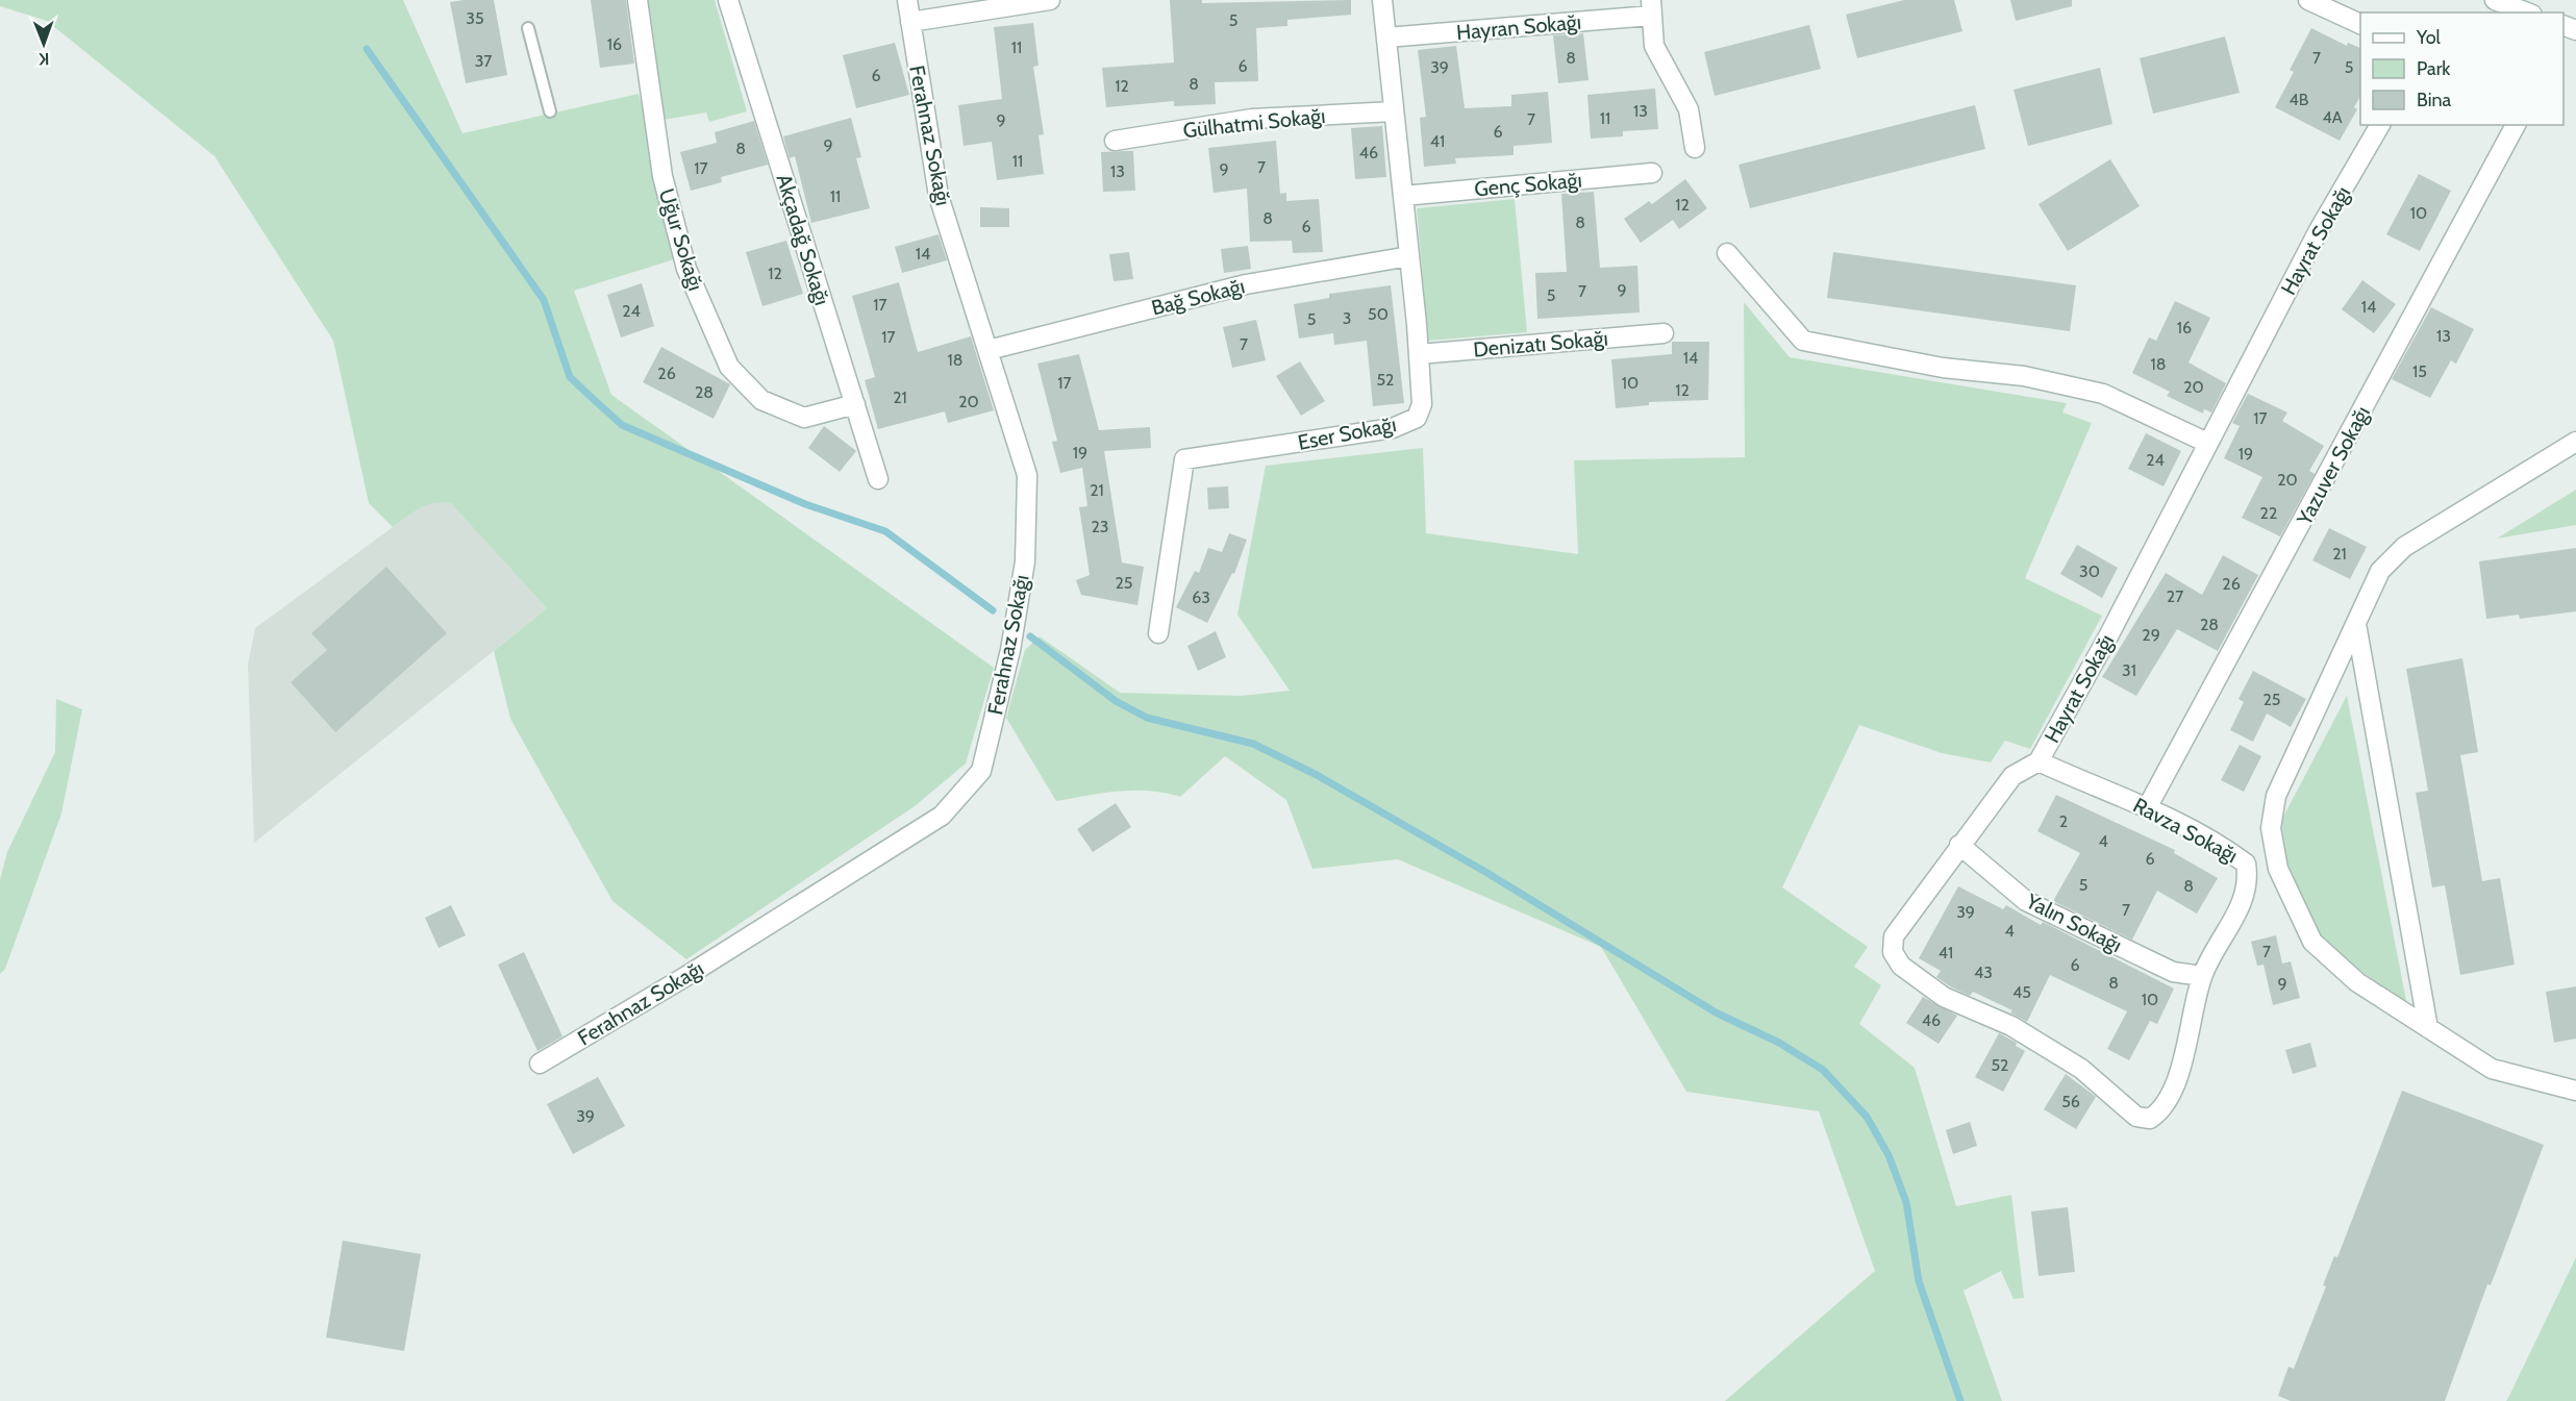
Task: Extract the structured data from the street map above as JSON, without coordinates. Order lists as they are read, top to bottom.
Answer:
{
  "streets": {
    "street": [
      "Hayran Sokağı",
      "Gülhatmi Sokağı",
      "Ferahnaz Sokağı",
      "Genç Sokağı",
      "Uğur Sokağı",
      "Akçadağ Sokağı",
      "Hayrat Sokağı",
      "Bağ Sokağı",
      "Denizatı Sokağı",
      "Eser Sokağı",
      "Yazuver Sokağı",
      "Ravza Sokağı",
      "Yalın Sokağı"
    ]
  },
  "crossings": [
    ["Hayran Sokağı", "Eser Sokağı"],
    ["Gülhatmi Sokağı", "Eser Sokağı"],
    ["Ferahnaz Sokağı", "Bağ Sokağı"],
    ["Genç Sokağı", "Eser Sokağı"],
    ["Uğur Sokağı", "Akçadağ Sokağı"],
    ["Hayrat Sokağı", "Ravza Sokağı"],
    ["Hayrat Sokağı", "Yalın Sokağı"],
    ["Bağ Sokağı", "Eser Sokağı"],
    ["Denizatı Sokağı", "Eser Sokağı"],
    ["Yazuver Sokağı", "Ravza Sokağı"],
    ["Ravza Sokağı", "Yalın Sokağı"]
  ],
  "house_numbers": [
    "35",
    "5",
    "16",
    "11",
    "8",
    "7",
    "37",
    "6",
    "39",
    "5",
    "6",
    "8",
    "12",
    "4B",
    "13",
    "4A",
    "11",
    "7",
    "9",
    "6",
    "41",
    "9",
    "8",
    "46",
    "11",
    "7",
    "17",
    "9",
    "13",
    "11",
    "12",
    "10",
    "8",
    "8",
    "6",
    "14",
    "12",
    "9",
    "7",
    "5",
    "17",
    "14",
    "24",
    "50",
    "3",
    "5",
    "16",
    "13",
    "17",
    "7",
    "14",
    "18",
    "18",
    "15",
    "26",
    "52",
    "17",
    "10",
    "20",
    "12",
    "28",
    "21",
    "20",
    "17",
    "19",
    "19",
    "24",
    "20",
    "21",
    "22",
    "23",
    "21",
    "30",
    "25",
    "26",
    "27",
    "63",
    "28",
    "29",
    "31",
    "25",
    "2",
    "4",
    "6",
    "5",
    "8",
    "7",
    "39",
    "4",
    "7",
    "41",
    "6",
    "43",
    "8",
    "9",
    "45",
    "10",
    "46",
    "52",
    "56",
    "39"
  ],
  "legend": ["Yol", "Park", "Bina"],
  "north": "bottom"
}
